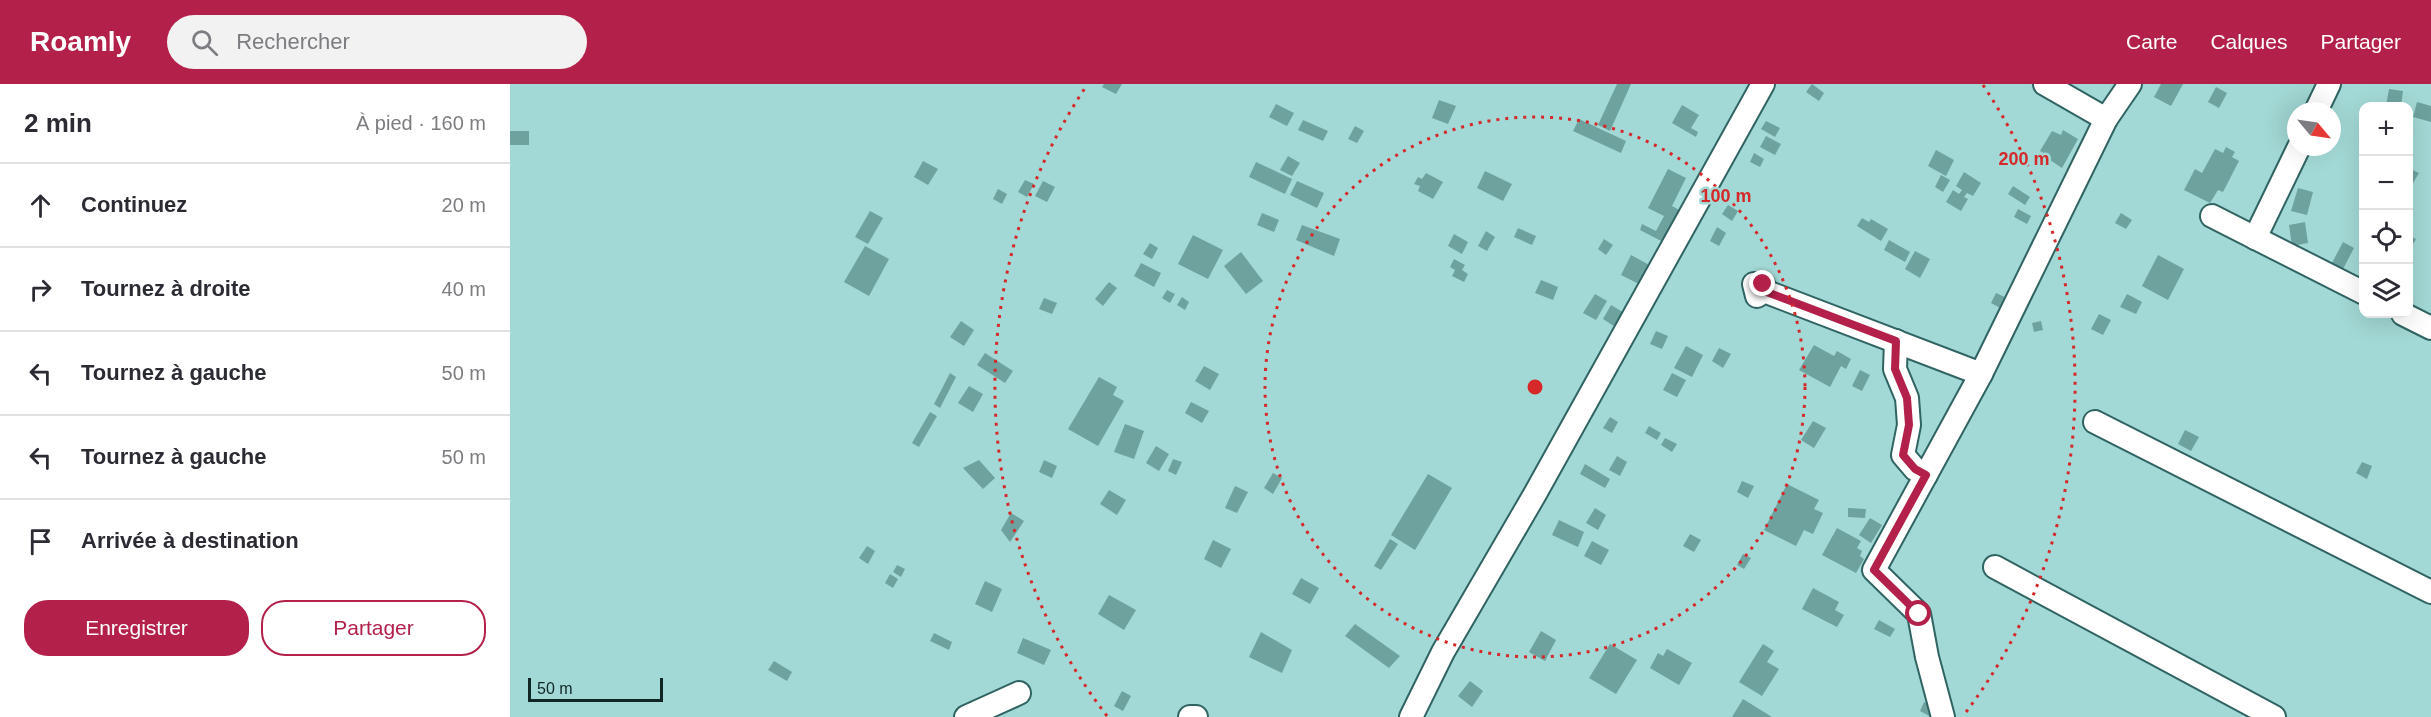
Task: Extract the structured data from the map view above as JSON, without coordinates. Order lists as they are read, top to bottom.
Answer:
{
  "scale_bar": "50 m",
  "north": "bottom right",
  "page": {
    "header": "Roamly",
    "search": "Rechercher",
    "nav": ["Carte", "Calques", "Partager"],
    "heading": ["2 min", "À pied · 160 m"],
    "map_buttons": ["+", "−"],
    "list": [
      ["Continuez", "20 m"],
      ["Tournez à droite", "40 m"],
      ["Tournez à gauche", "50 m"],
      ["Tournez à gauche", "50 m"],
      "Arrivée à destination"
    ],
    "buttons": ["Enregistrer", "Partager"],
    "scale": "50 m"
  },
  "rings": ["200 m", "100 m"]
}
